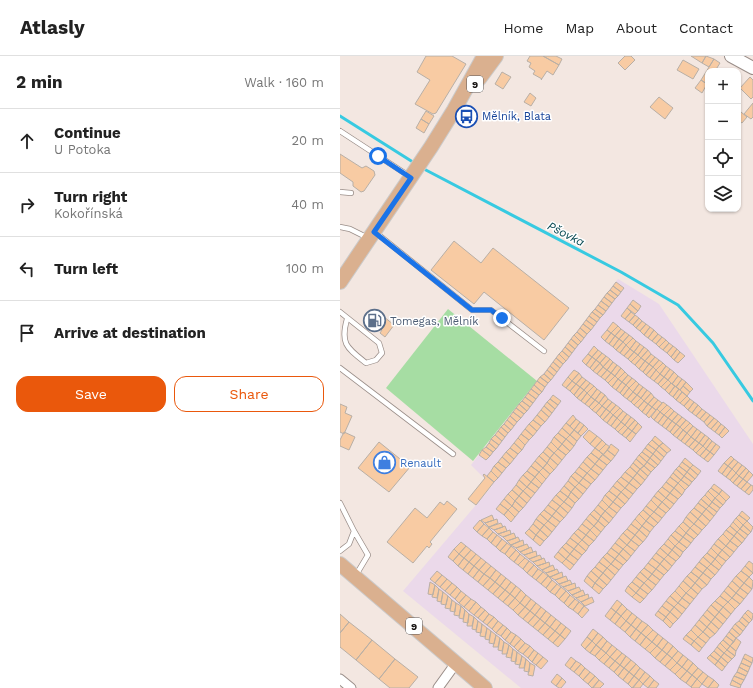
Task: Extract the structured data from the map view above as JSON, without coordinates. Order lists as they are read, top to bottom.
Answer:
{
  "streets": {
    "main road": ["9"]
  },
  "water": ["Pšovka"],
  "places": {
    "bus stop": ["Mělník, Blata"],
    "fuel station": ["Tomegas, Mělník"],
    "shop": ["Renault"]
  },
  "page": {
    "header": "Atlasly",
    "nav": [
      "Home",
      "Map",
      "About",
      "Contact"
    ],
    "heading": ["2 min", "Walk · 160 m"],
    "map_buttons": ["+", "−"],
    "list": [
      ["Continue", "U Potoka", "20 m"],
      ["Turn right", "Kokořínská", "40 m"],
      ["Turn left", "100 m"],
      "Arrive at destination"
    ],
    "buttons": ["Save", "Share"]
  }
}
